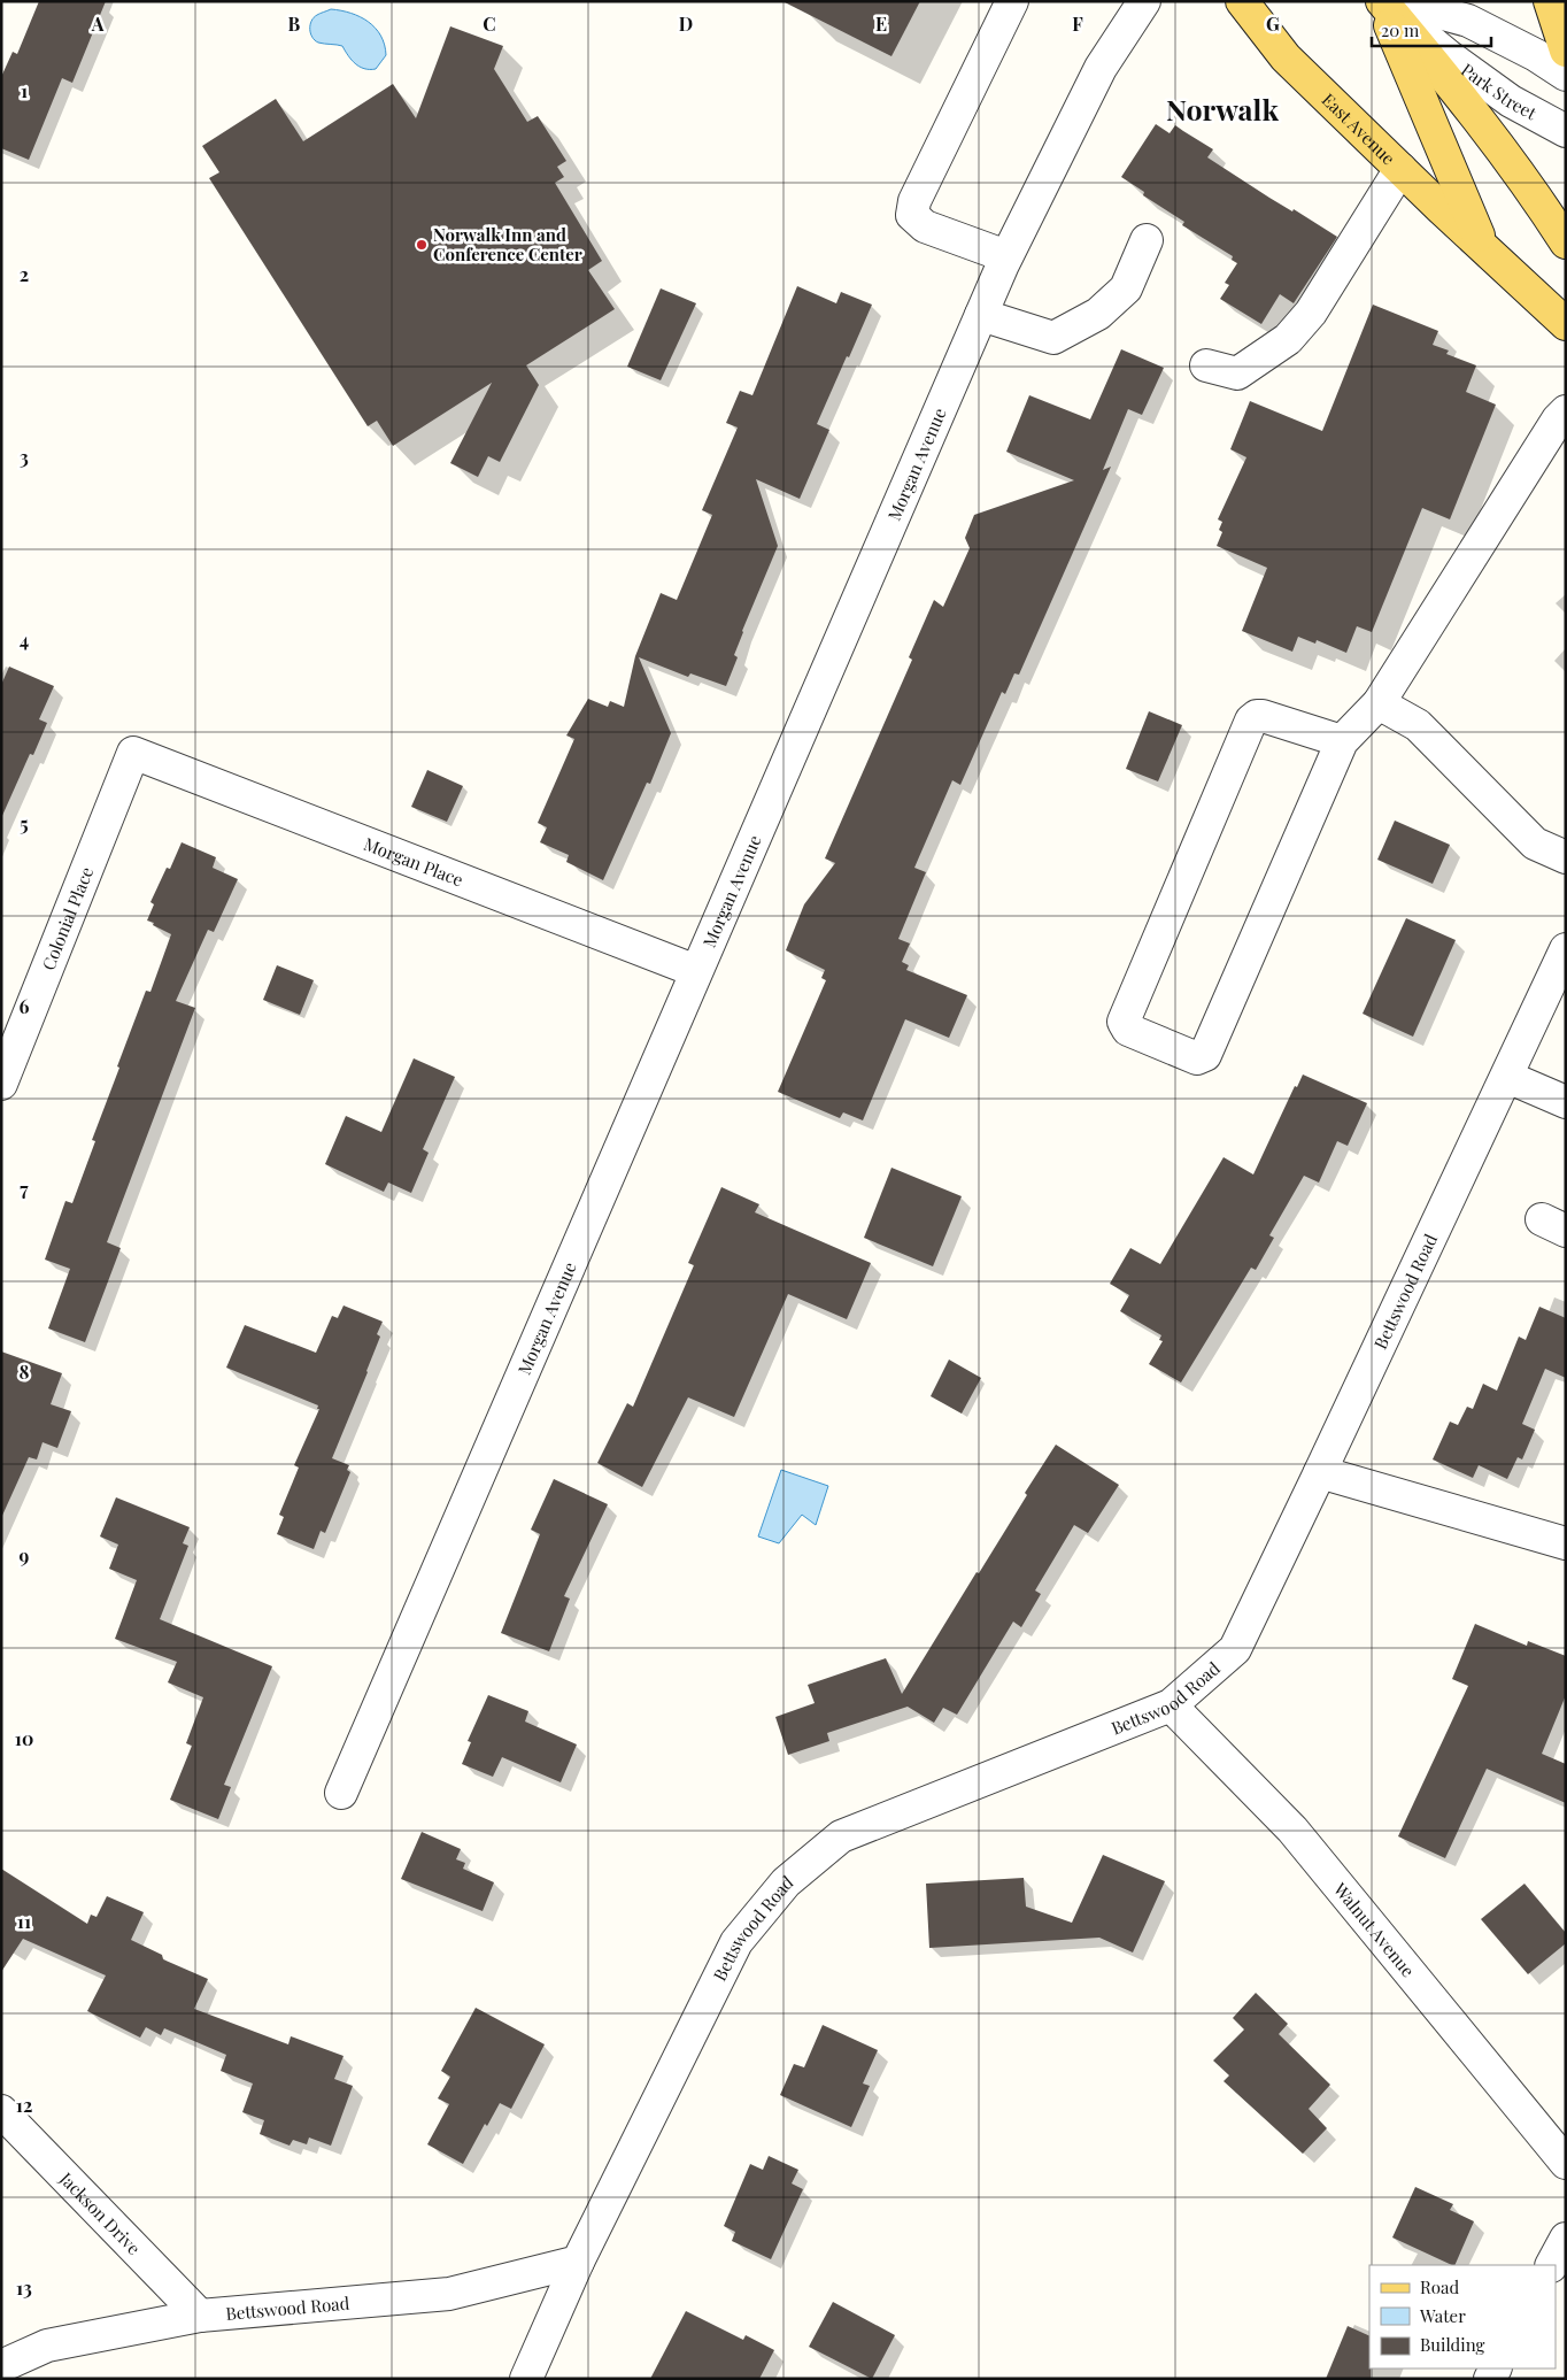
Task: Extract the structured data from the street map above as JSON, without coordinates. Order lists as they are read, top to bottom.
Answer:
{
  "streets": {
    "main road": ["East Avenue"],
    "street": [
      "Park Street",
      "Morgan Avenue",
      "Morgan Place",
      "Colonial Place",
      "Bettswood Road",
      "Walnut Avenue",
      "Jackson Drive"
    ]
  },
  "crossings": [
    ["Park Street", "East Avenue"],
    ["Morgan Avenue", "Morgan Place"],
    ["Morgan Place", "Colonial Place"],
    ["Bettswood Road", "Walnut Avenue"],
    ["Bettswood Road", "Jackson Drive"]
  ],
  "districts": ["Norwalk"],
  "places": ["Norwalk Inn and Conference Center"],
  "legend": ["Road", "Water", "Building"],
  "scale_bar": "20 m",
  "grid": {
    "columns": [
      "A",
      "B",
      "C",
      "D",
      "E",
      "F",
      "G"
    ],
    "rows": [
      "1",
      "2",
      "3",
      "4",
      "5",
      "6",
      "7",
      "8",
      "9",
      "10",
      "11",
      "12",
      "13"
    ]
  }
}
